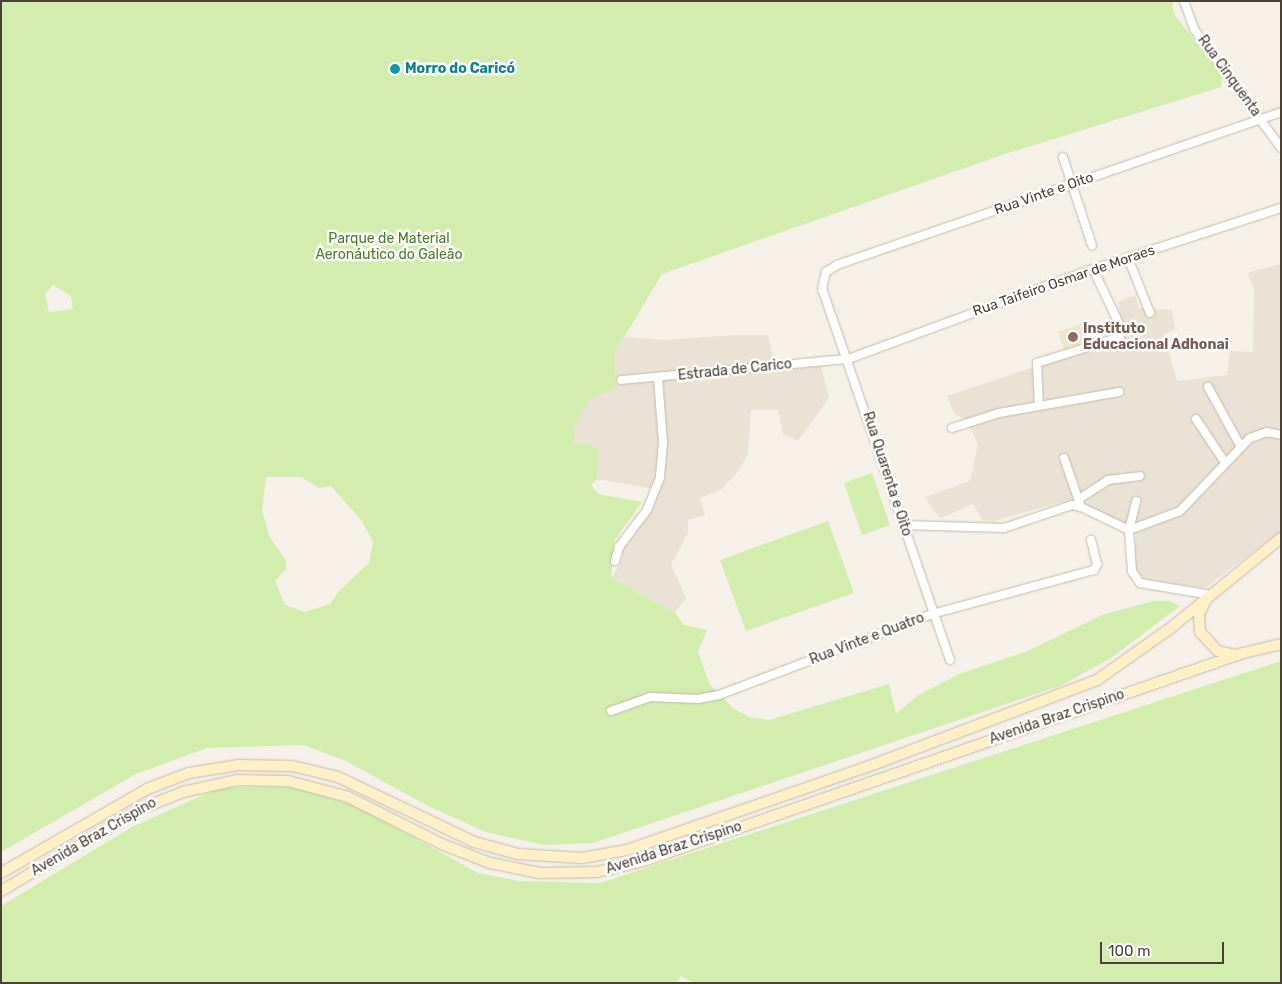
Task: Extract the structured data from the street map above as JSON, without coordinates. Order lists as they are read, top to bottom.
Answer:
{
  "streets": {
    "main road": ["Avenida Braz Crispino"],
    "street": [
      "Rua Cinquenta",
      "Rua Vinte e Oito",
      "Rua Taifeiro Osmar de Moraes",
      "Estrada de Carico",
      "Rua Quarenta e Oito",
      "Rua Vinte e Quatro"
    ]
  },
  "crossings": [
    ["Rua Cinquenta", "Rua Vinte e Oito"],
    ["Rua Vinte e Oito", "Rua Quarenta e Oito"],
    ["Rua Taifeiro Osmar de Moraes", "Estrada de Carico"],
    ["Rua Taifeiro Osmar de Moraes", "Rua Quarenta e Oito"],
    ["Estrada de Carico", "Rua Quarenta e Oito"],
    ["Rua Quarenta e Oito", "Rua Vinte e Quatro"]
  ],
  "parks": ["Parque de Material Aeronáutico do Galeão"],
  "places": ["Morro do Caricó", "Instituto Educacional Adhonai"],
  "scale_bar": "100 m"
}
